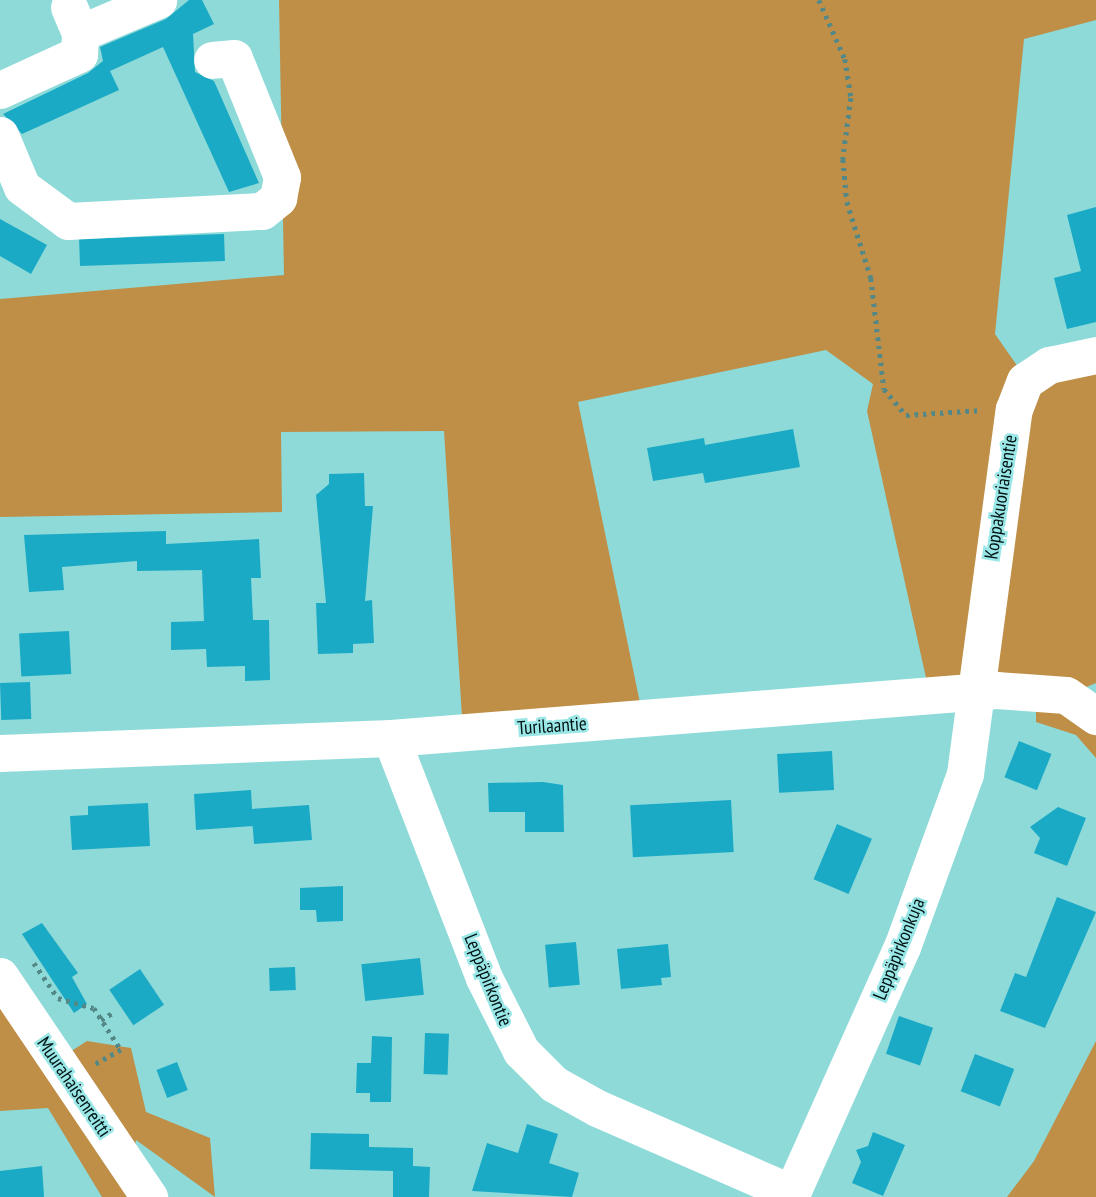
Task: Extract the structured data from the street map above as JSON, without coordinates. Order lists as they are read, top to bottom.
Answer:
{
  "streets": {
    "street": [
      "Koppakuoriaisentie",
      "Turilaantie",
      "Leppäpirkonkuja",
      "Leppäpirkontie",
      "Muurahaisenreitti"
    ]
  },
  "crossings": [
    ["Koppakuoriaisentie", "Turilaantie"],
    ["Koppakuoriaisentie", "Leppäpirkonkuja"],
    ["Turilaantie", "Leppäpirkonkuja"],
    ["Turilaantie", "Leppäpirkontie"],
    ["Leppäpirkonkuja", "Leppäpirkontie"]
  ]
}
